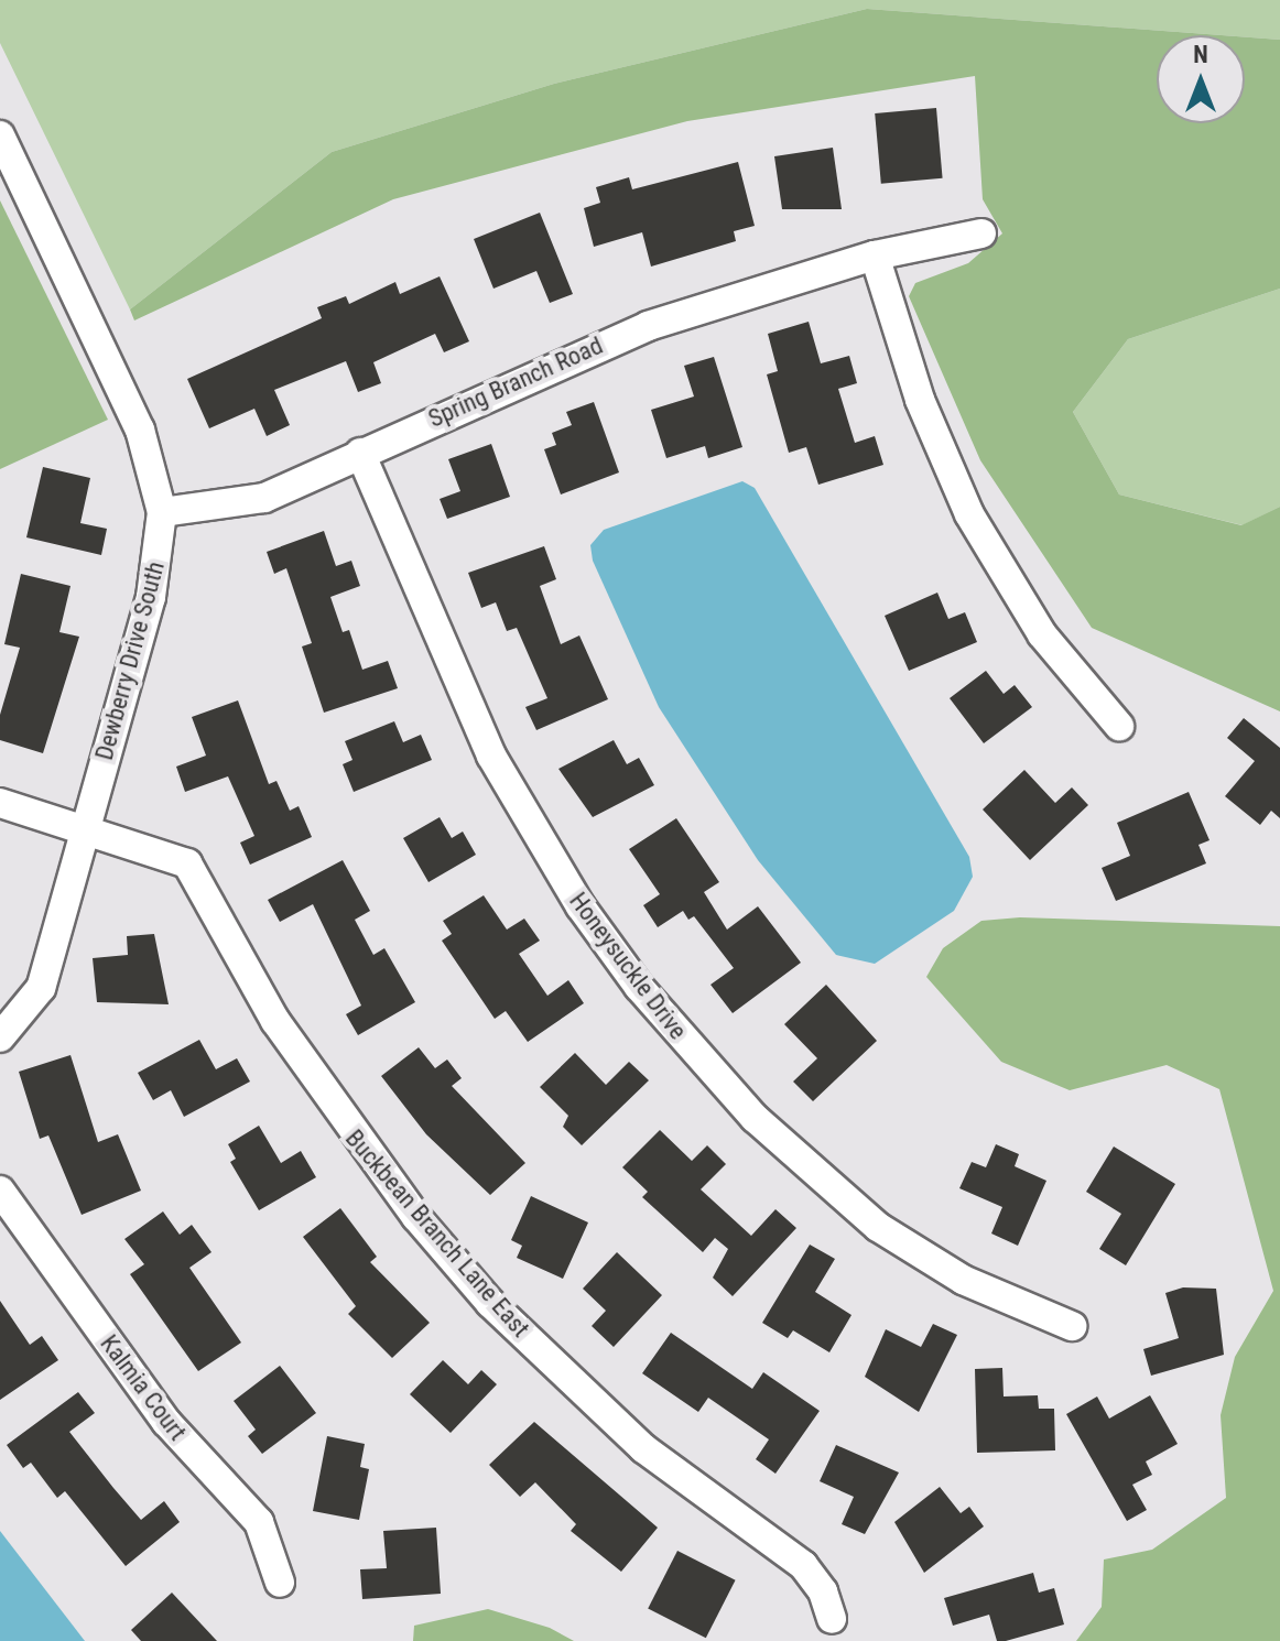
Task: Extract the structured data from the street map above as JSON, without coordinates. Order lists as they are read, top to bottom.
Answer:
{
  "streets": {
    "street": [
      "Spring Branch Road",
      "Dewberry Drive South",
      "Honeysuckle Drive",
      "Buckbean Branch Lane East",
      "Kalmia Court"
    ]
  },
  "crossings": [
    ["Spring Branch Road", "Dewberry Drive South"],
    ["Spring Branch Road", "Honeysuckle Drive"],
    ["Dewberry Drive South", "Buckbean Branch Lane East"]
  ],
  "north": "top"
}
